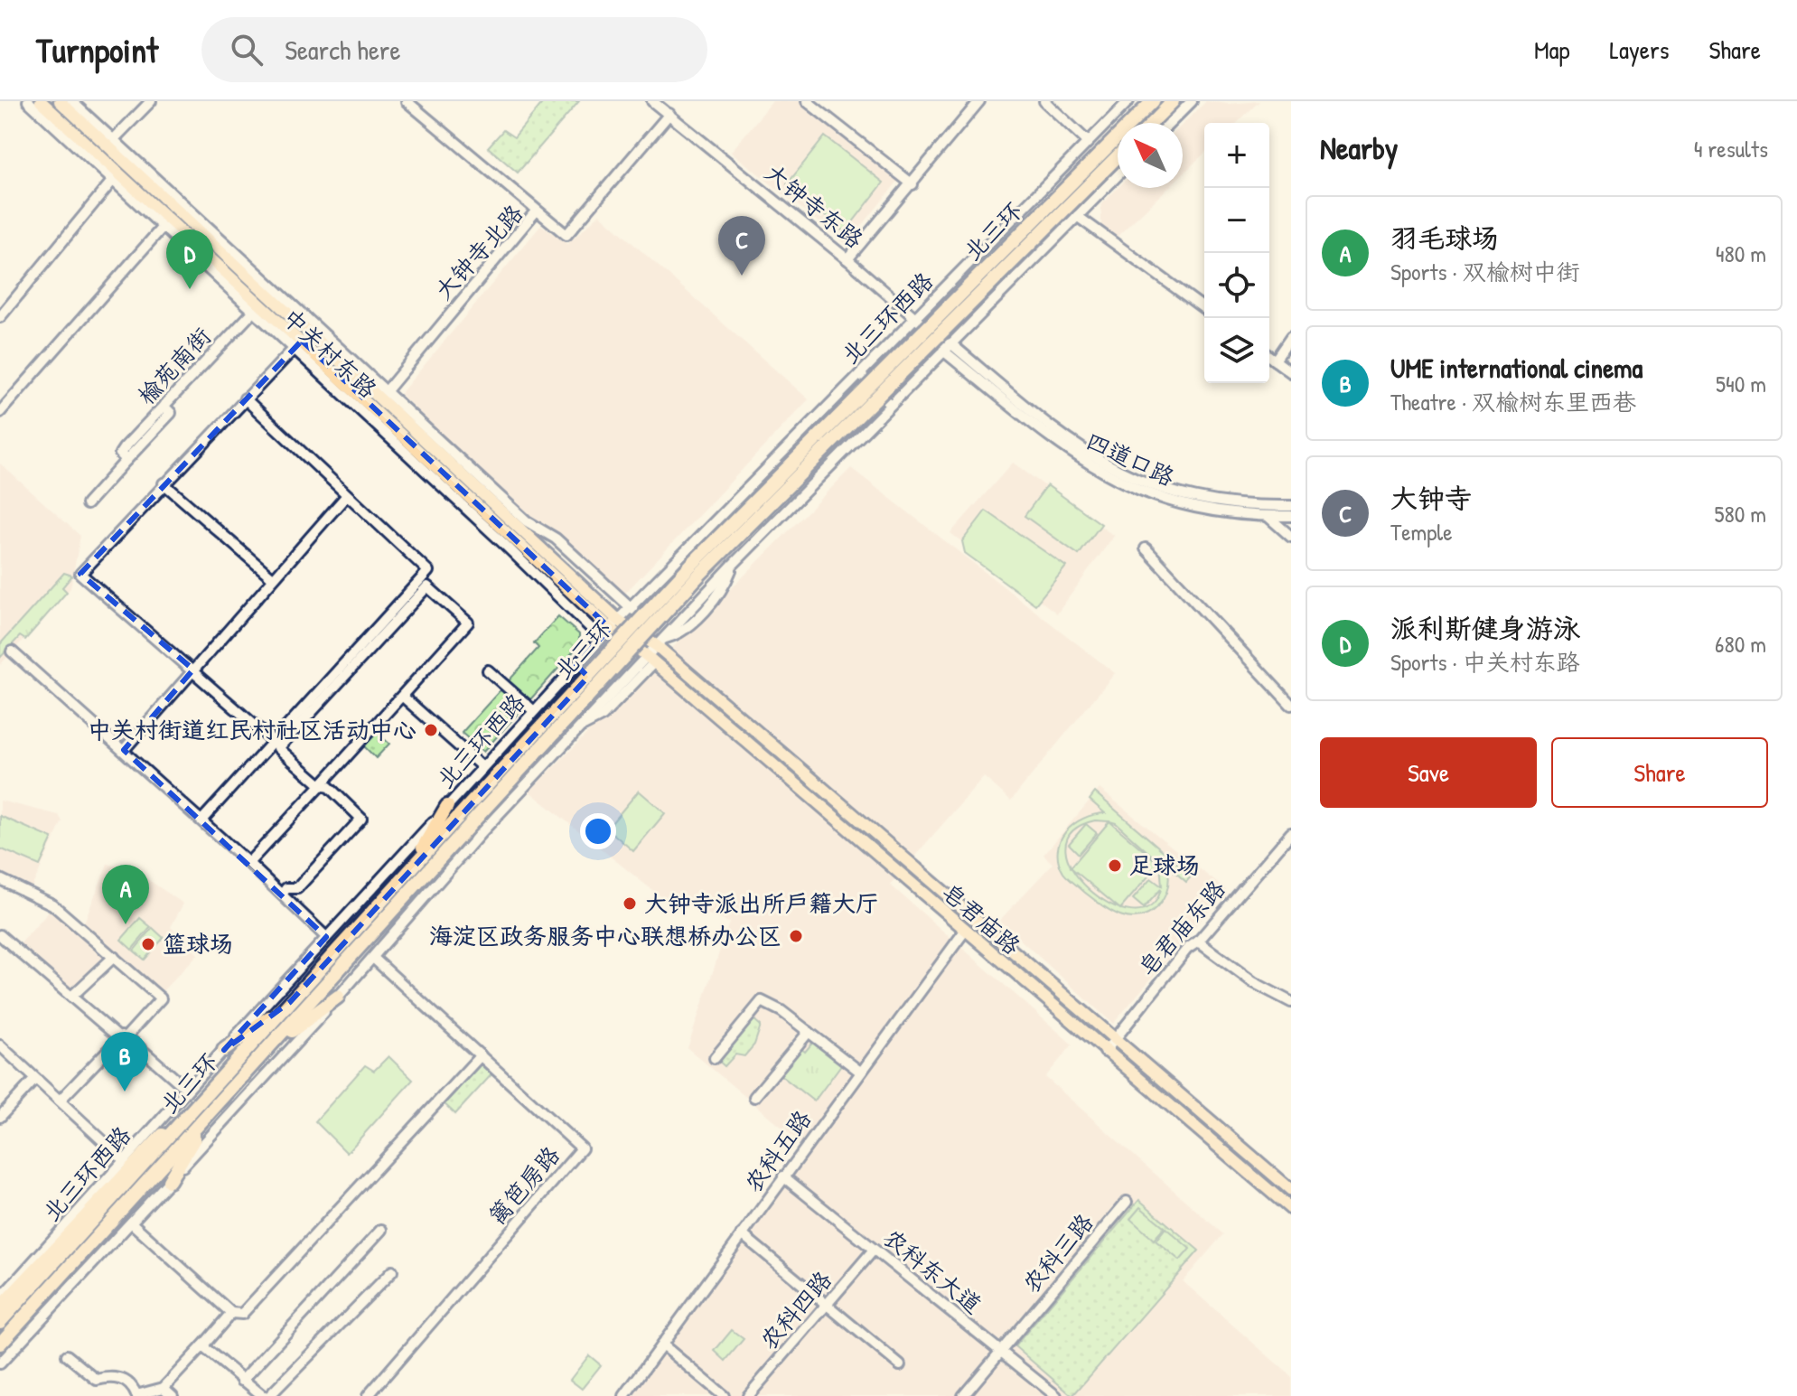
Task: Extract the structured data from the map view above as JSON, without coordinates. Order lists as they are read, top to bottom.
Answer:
{
  "streets": {
    "highway": ["北三环"],
    "main road": ["中关村东路", "皂君庙路"],
    "street": [
      "大钟寺东路",
      "大钟寺北路",
      "北三环西路",
      "榆苑南街",
      "四道口路",
      "皂君庙东路",
      "农科五路",
      "篱笆房路",
      "农科三路",
      "农科东大道",
      "农科四路"
    ]
  },
  "crossings": [
    ["大钟寺东路", "大钟寺北路"],
    ["大钟寺东路", "北三环西路"],
    ["大钟寺东路", "四道口路"],
    ["大钟寺北路", "中关村东路"],
    ["北三环西路", "中关村东路"],
    ["北三环西路", "皂君庙路"],
    ["中关村东路", "榆苑南街"],
    ["中关村东路", "皂君庙路"],
    ["皂君庙路", "皂君庙东路"],
    ["皂君庙路", "农科五路"],
    ["农科五路", "农科东大道"],
    ["农科三路", "农科东大道"],
    ["农科东大道", "农科四路"]
  ],
  "places": [
    "中关村街道红民村社区活动中心",
    "足球场",
    "大钟寺派出所户籍大厅",
    "海淀区政务服务中心联想桥办公区",
    "篮球场"
  ],
  "north": "top left",
  "page": {
    "header": "Turnpoint",
    "search": "Search here",
    "nav": ["Map", "Layers", "Share"],
    "heading": ["Nearby", "4 results"],
    "map_buttons": ["+", "−"],
    "list": [
      {
        "mark": "A",
        "name": "羽毛球场",
        "note": "Sports · 双榆树中街",
        "value": "480 m"
      },
      {
        "mark": "B",
        "name": "UME international cinema",
        "note": "Theatre · 双榆树东里西巷",
        "value": "540 m"
      },
      {
        "mark": "C",
        "name": "大钟寺",
        "note": "Temple",
        "value": "580 m"
      },
      {
        "mark": "D",
        "name": "派利斯健身游泳",
        "note": "Sports · 中关村东路",
        "value": "680 m"
      }
    ],
    "pins": [
      "C",
      "D",
      "A",
      "B"
    ],
    "buttons": ["Save", "Share"]
  }
}
